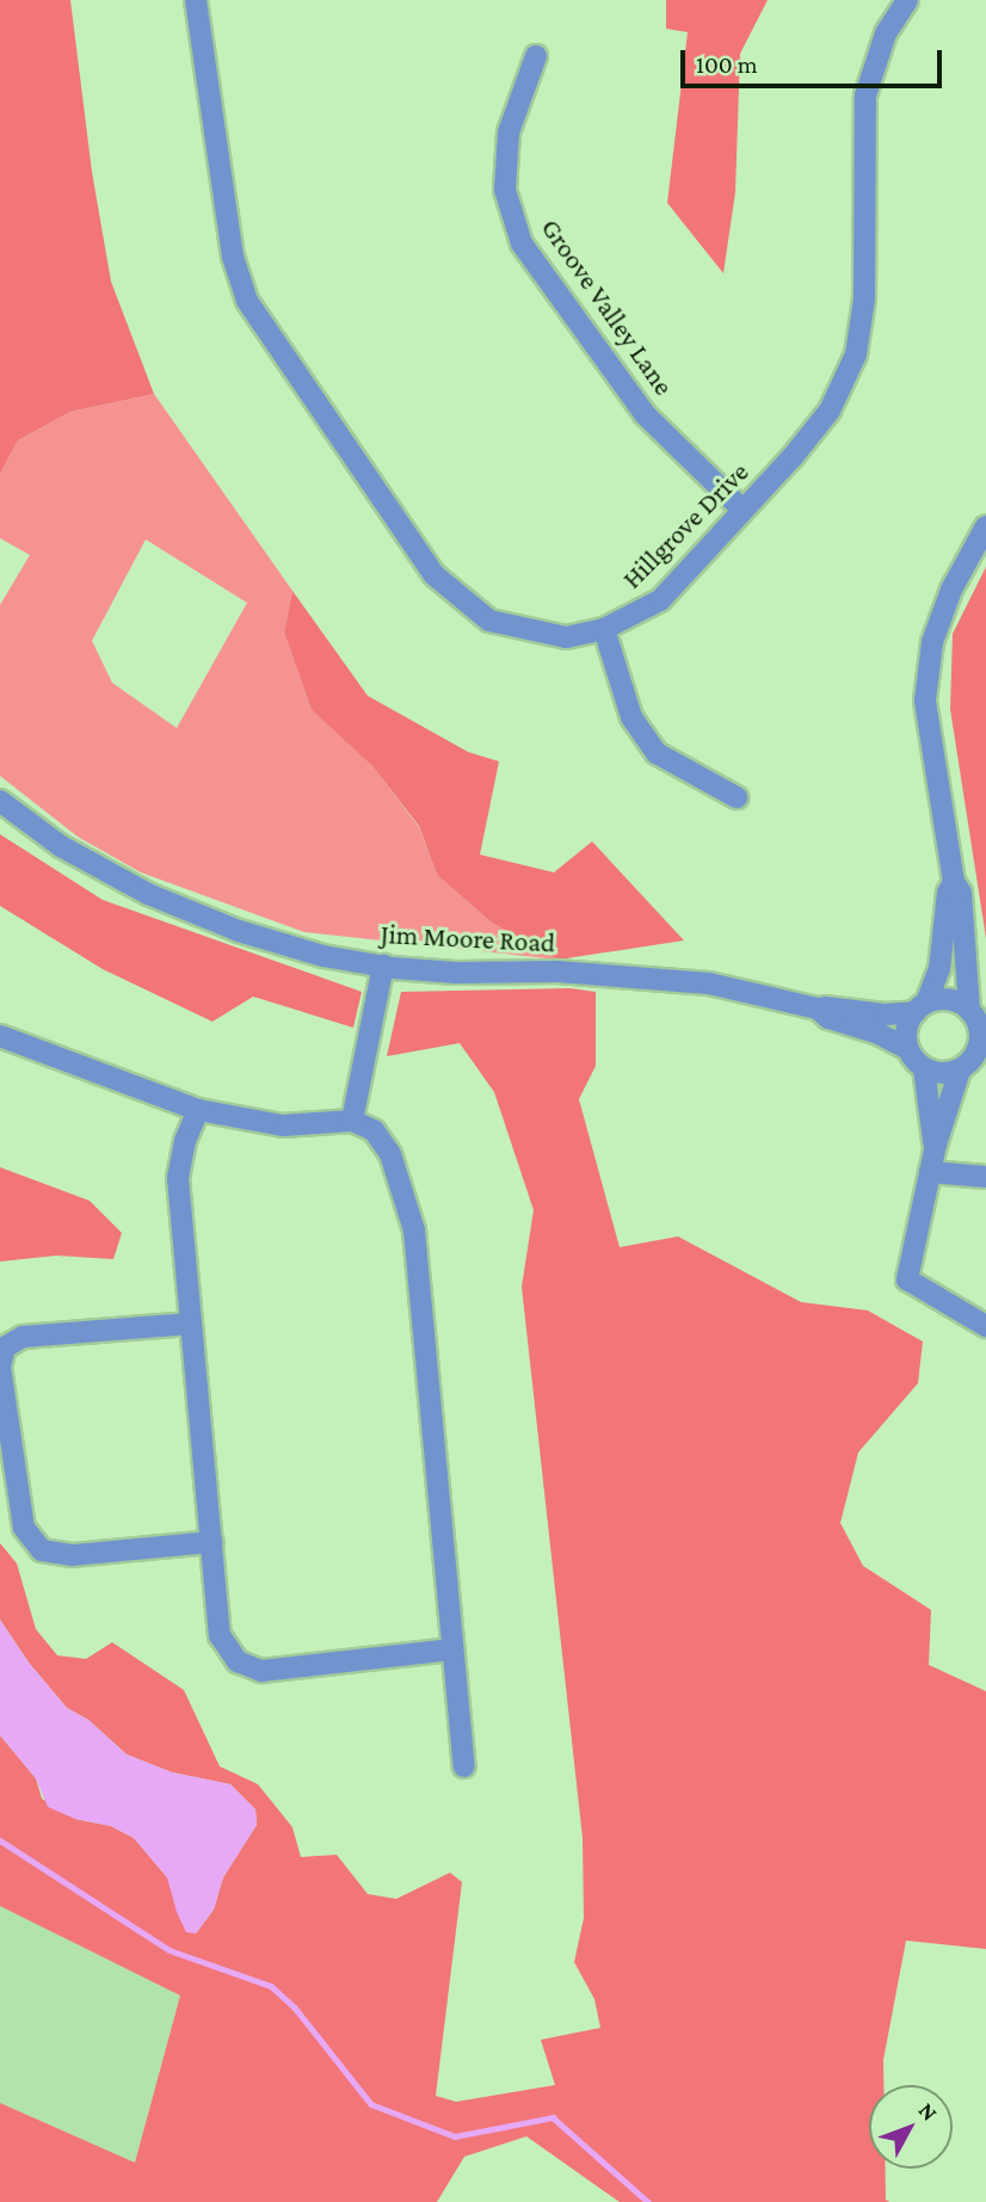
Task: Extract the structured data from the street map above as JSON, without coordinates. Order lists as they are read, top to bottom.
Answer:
{
  "streets": {
    "street": ["Groove Valley Lane", "Hillgrove Drive", "Jim Moore Road"]
  },
  "crossings": [
    ["Groove Valley Lane", "Hillgrove Drive"]
  ],
  "scale_bar": "100 m",
  "north": "top right"
}
